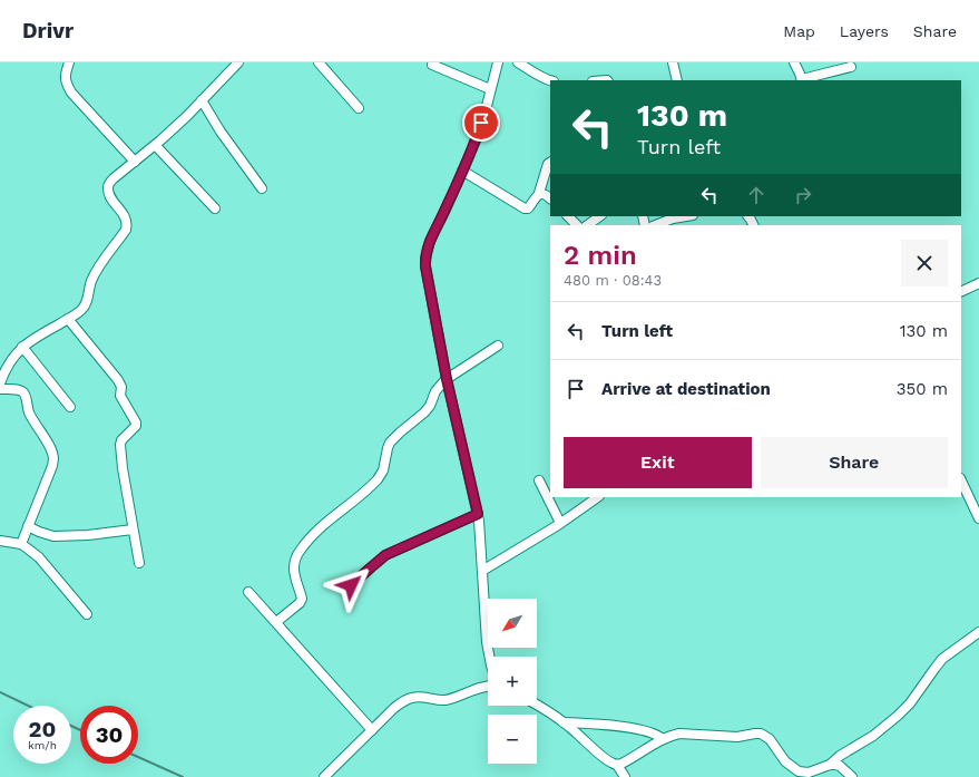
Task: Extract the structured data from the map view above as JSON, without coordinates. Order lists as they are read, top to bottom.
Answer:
{
  "north": "bottom left",
  "page": {
    "header": "Drivr",
    "nav": ["Map", "Layers", "Share"],
    "turn": ["130 m", "Turn left"],
    "heading": ["2 min", "480 m · 08:43"],
    "list": [
      {
        "name": "Turn left",
        "value": "130 m"
      },
      {
        "name": "Arrive at destination",
        "value": "350 m"
      }
    ],
    "buttons": ["Exit", "Share"],
    "map_buttons": ["+", "−"],
    "speed": "20 km/h",
    "limit": "30"
  }
}
